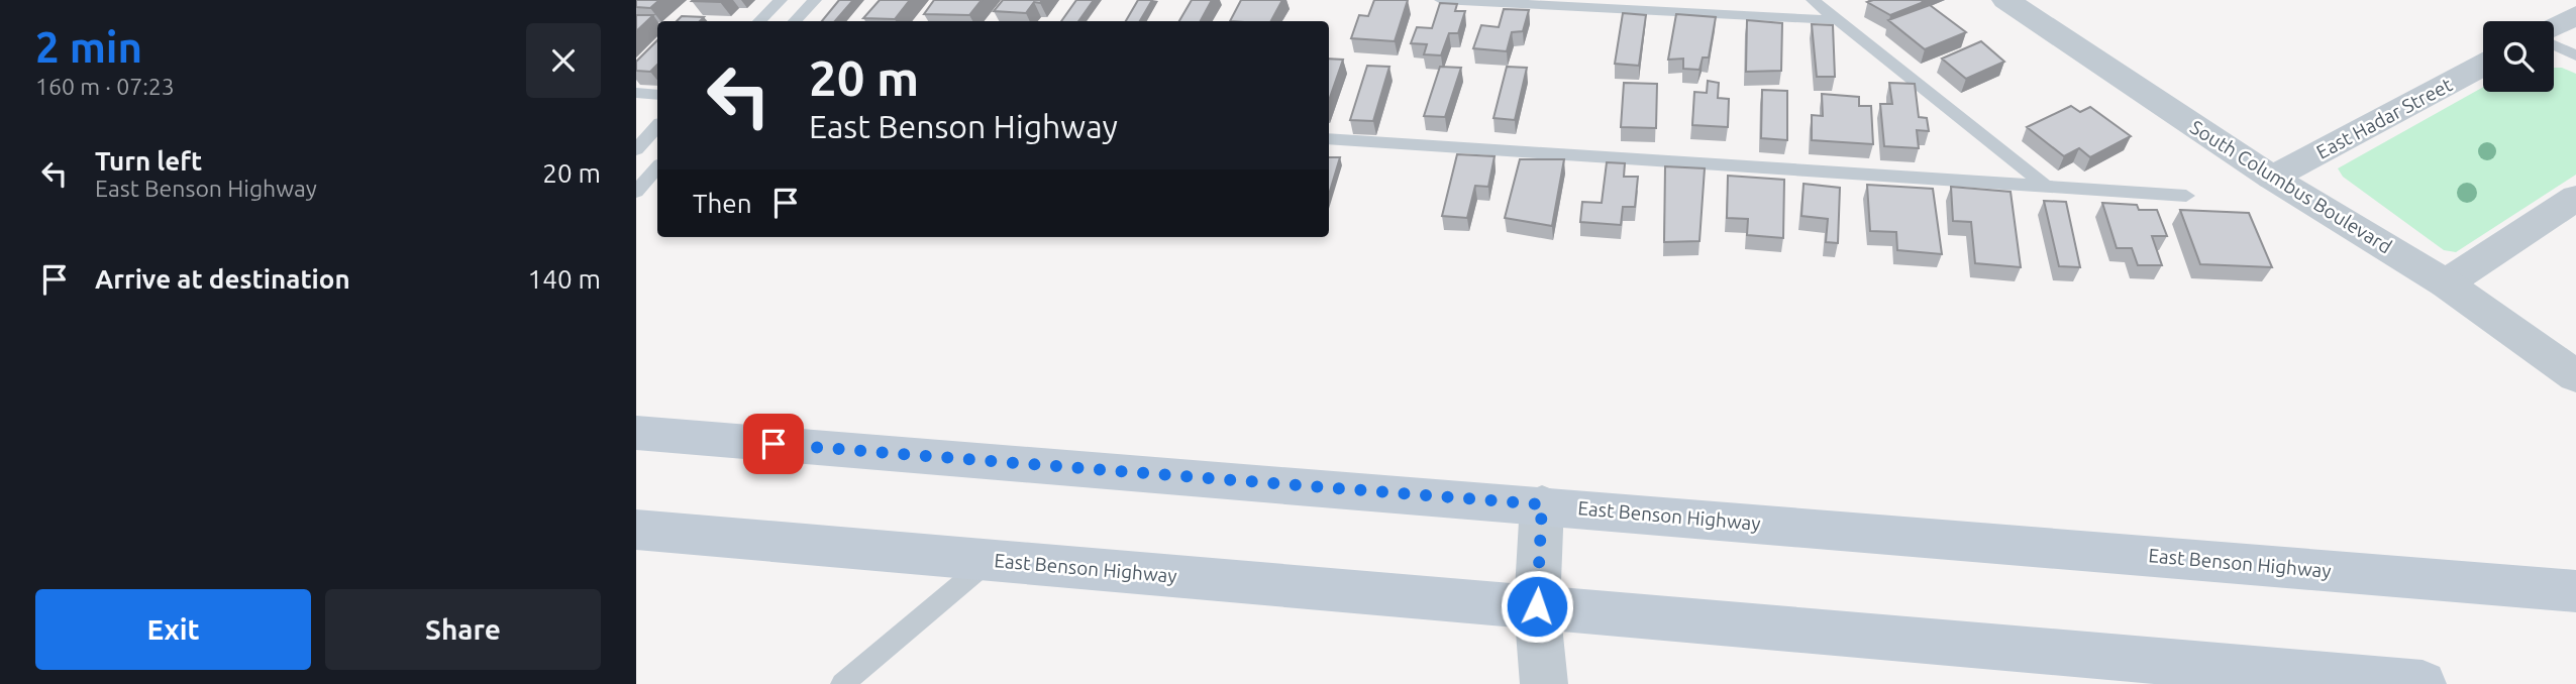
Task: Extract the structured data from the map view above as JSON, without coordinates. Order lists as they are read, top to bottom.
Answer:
{
  "streets": {
    "main road": ["East Benson Highway"],
    "street": ["East Hadar Street", "South Columbus Boulevard"]
  },
  "crossings": [
    ["East Hadar Street", "South Columbus Boulevard"]
  ],
  "page": {
    "heading": ["2 min", "160 m · 07:23"],
    "turn": ["20 m", "East Benson Highway"],
    "list": [
      {
        "name": "Turn left",
        "note": "East Benson Highway",
        "value": "20 m"
      },
      {
        "name": "Arrive at destination",
        "value": "140 m"
      }
    ],
    "then": "Then",
    "buttons": ["Exit", "Share"]
  }
}
